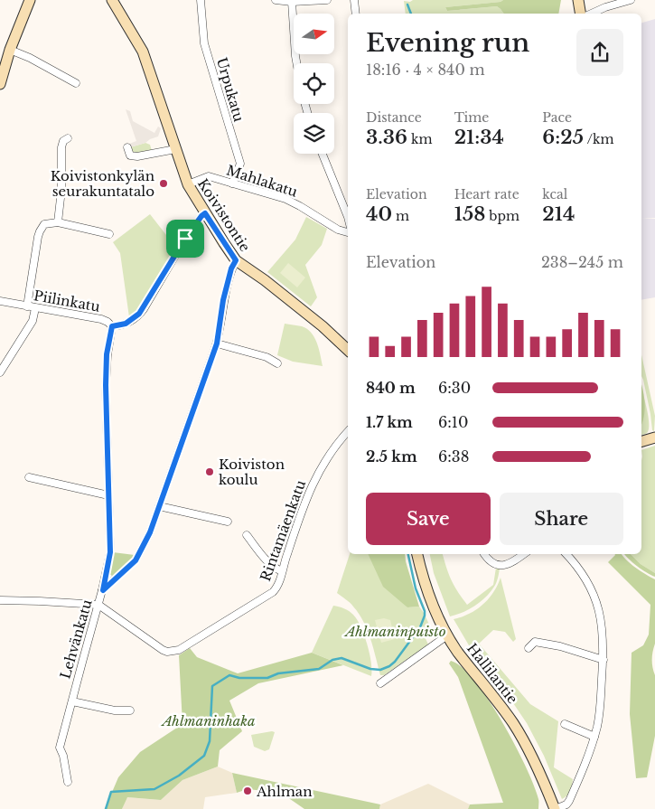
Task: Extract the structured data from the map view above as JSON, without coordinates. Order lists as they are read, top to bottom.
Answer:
{
  "streets": {
    "main road": ["Koivistontie", "Hallilantie"],
    "street": [
      "Urpukatu",
      "Mahlakatu",
      "Piilinkatu",
      "Rintamäenkatu",
      "Lehvänkatu"
    ]
  },
  "crossings": [
    ["Urpukatu", "Mahlakatu"],
    ["Mahlakatu", "Koivistontie"],
    ["Koivistontie", "Piilinkatu"],
    ["Koivistontie", "Lehvänkatu"],
    ["Rintamäenkatu", "Lehvänkatu"]
  ],
  "parks": ["Ahlmaninpuisto", "Ahlmaninhaka"],
  "places": ["Koivistonkylän seurakuntatalo", "Koiviston koulu", "Ahlman"],
  "north": "right",
  "page": {
    "heading": ["Evening run", "18:16 · 4 × 840 m"],
    "stats": [
      ["Distance", "3.36 km"],
      ["Time", "21:34"],
      ["Pace", "6:25 /km"],
      ["Elevation", "40 m"],
      ["Heart rate", "158 bpm"],
      ["kcal", "214"]
    ],
    "chart": ["Elevation", "238–245 m"],
    "list": [
      {
        "name": "840 m",
        "note": "6:30"
      },
      {
        "name": "1.7 km",
        "note": "6:10"
      },
      {
        "name": "2.5 km",
        "note": "6:38"
      }
    ],
    "buttons": ["Save", "Share"]
  }
}
